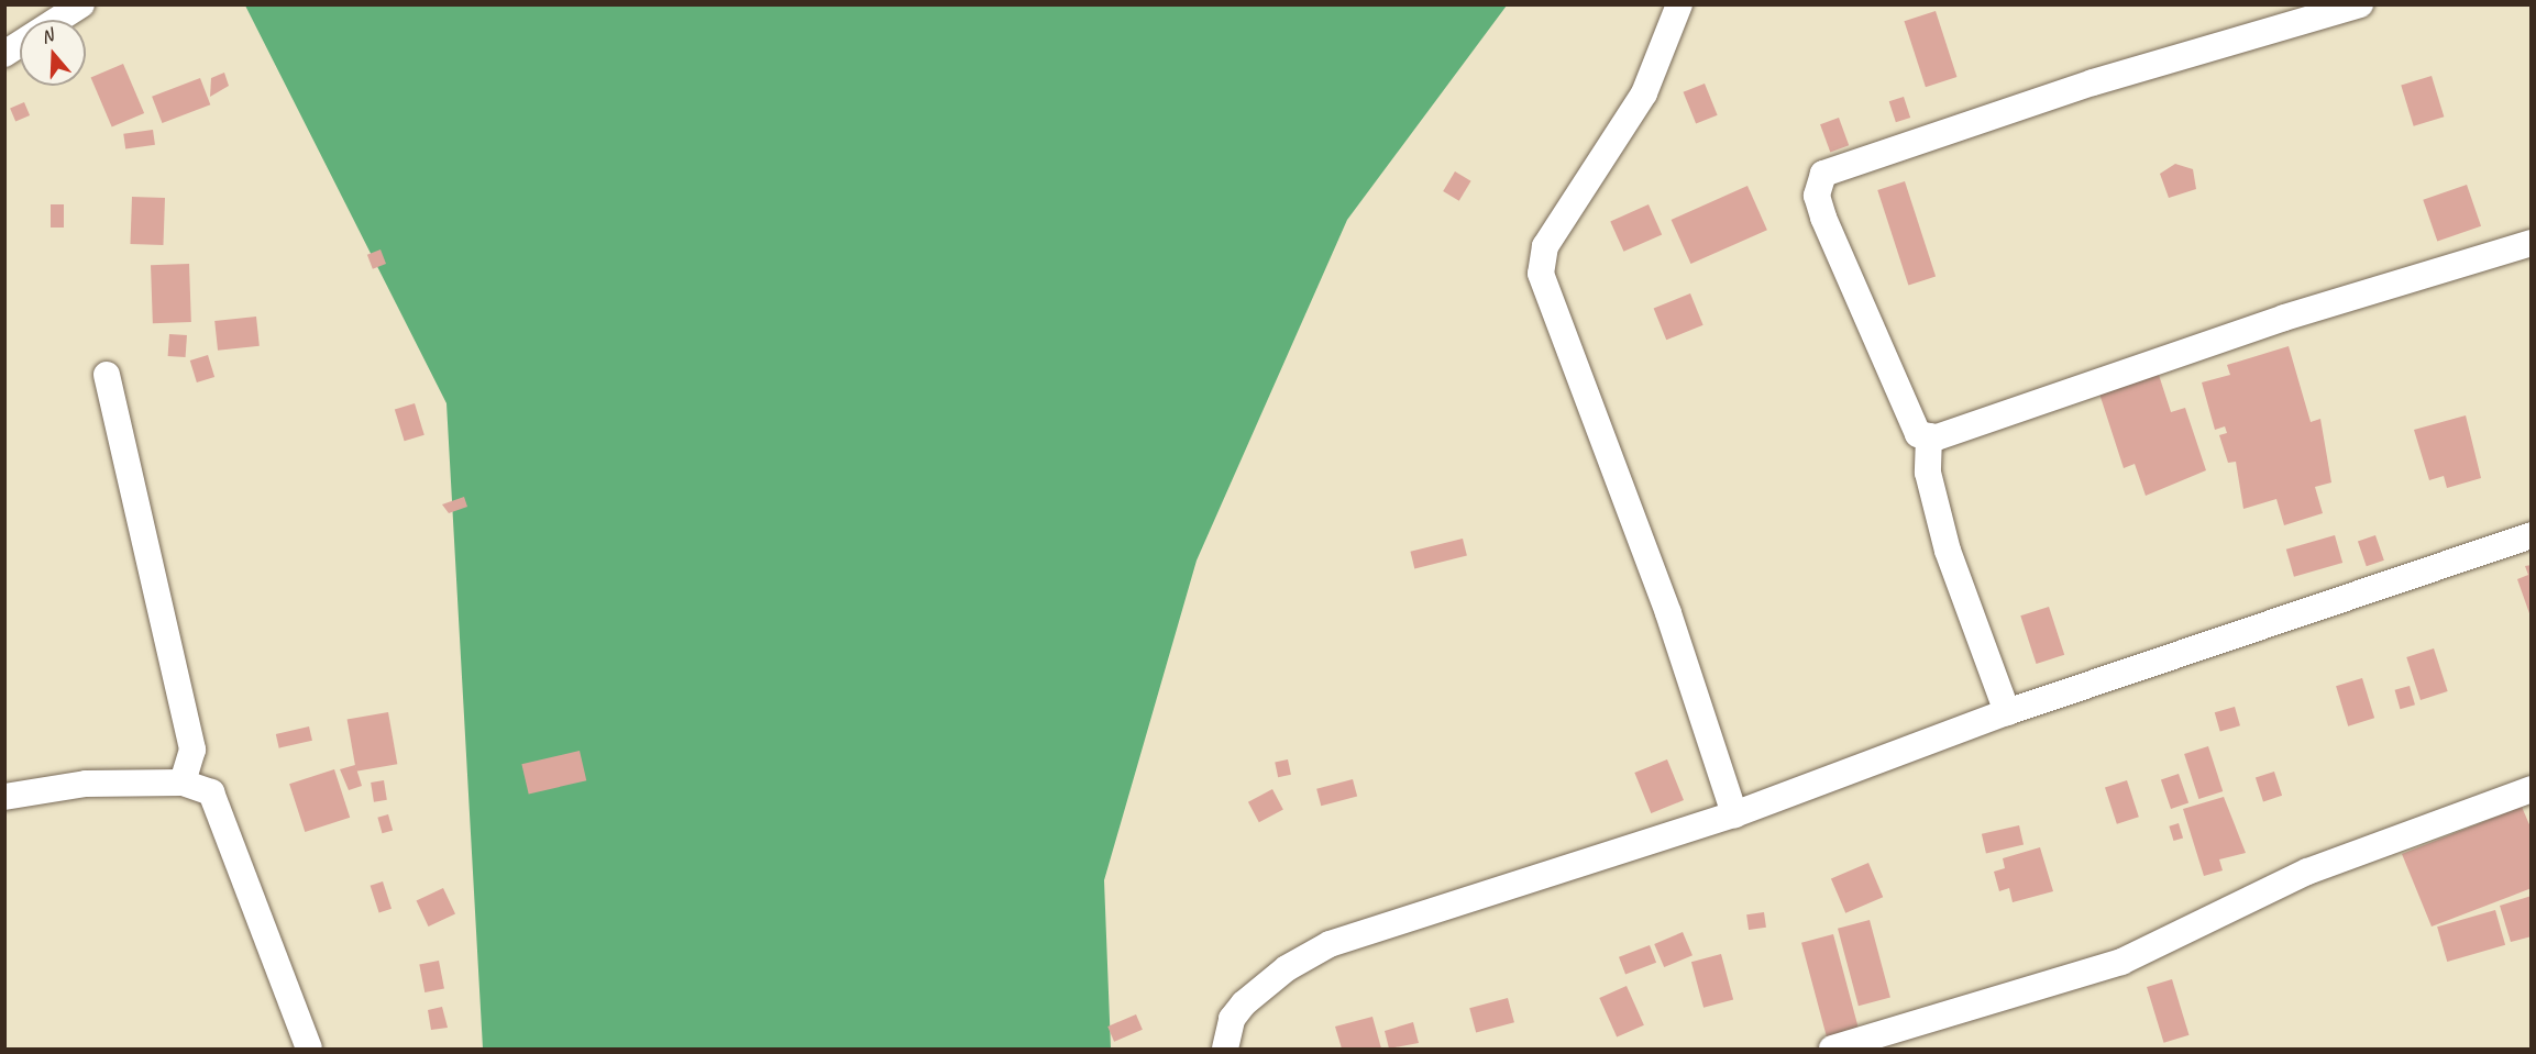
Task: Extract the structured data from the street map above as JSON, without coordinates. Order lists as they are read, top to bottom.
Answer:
{
  "north": "top"
}
